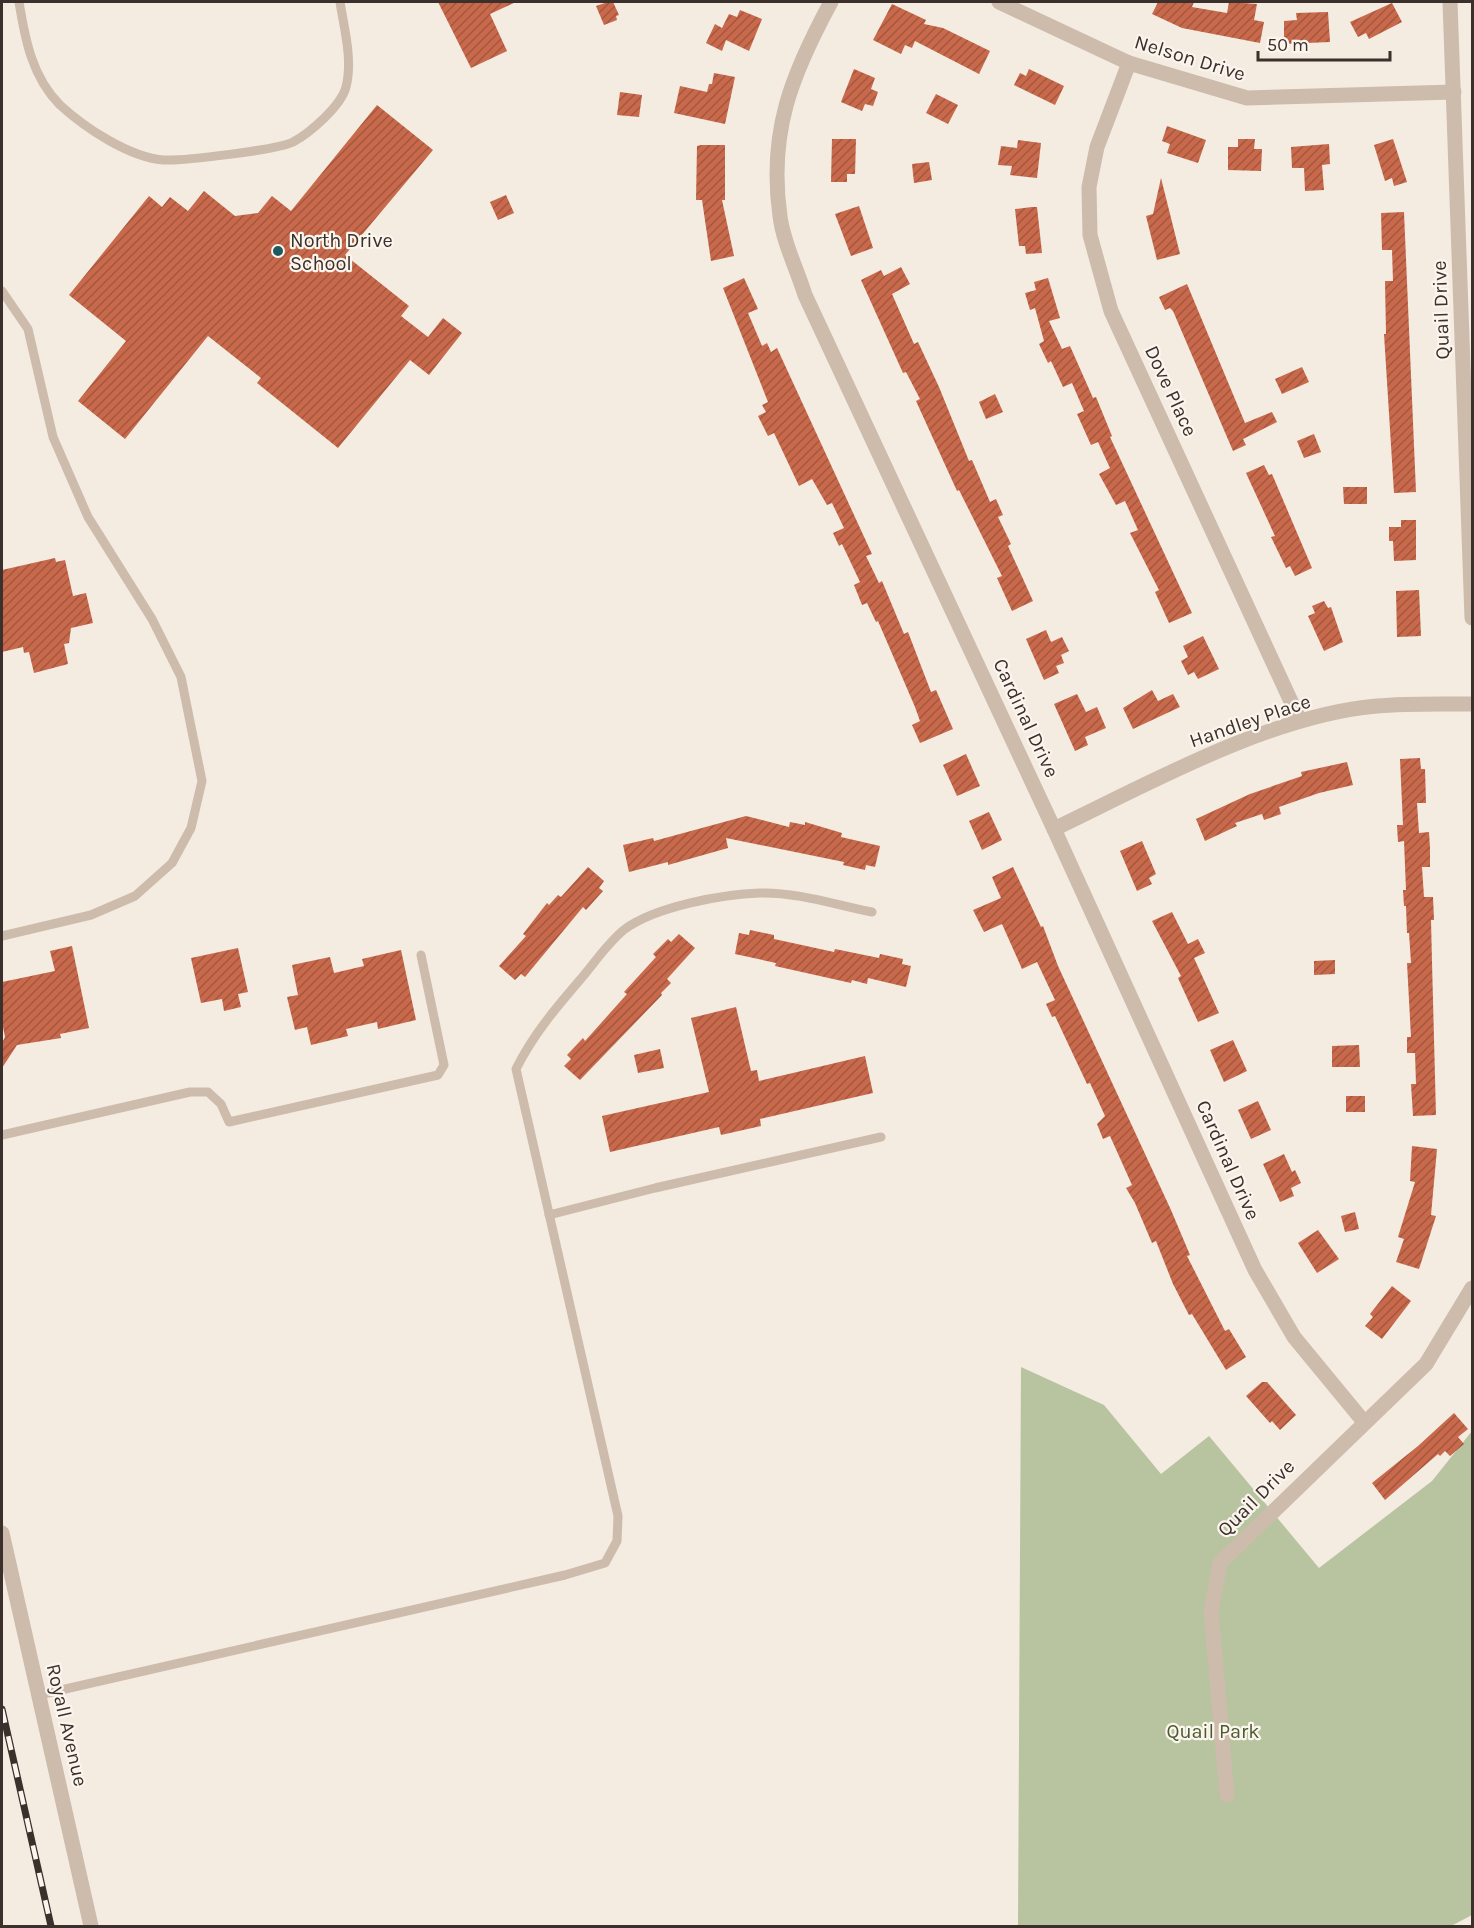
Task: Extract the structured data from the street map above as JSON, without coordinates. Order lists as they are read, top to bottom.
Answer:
{
  "streets": {
    "street": [
      "Nelson Drive",
      "Quail Drive",
      "Dove Place",
      "Cardinal Drive",
      "Handley Place",
      "Royall Avenue"
    ]
  },
  "crossings": [
    ["Nelson Drive", "Quail Drive"],
    ["Nelson Drive", "Dove Place"],
    ["Quail Drive", "Cardinal Drive"],
    ["Dove Place", "Handley Place"],
    ["Cardinal Drive", "Handley Place"]
  ],
  "parks": ["Quail Park"],
  "places": ["North Drive School"],
  "scale_bar": "50 m"
}
